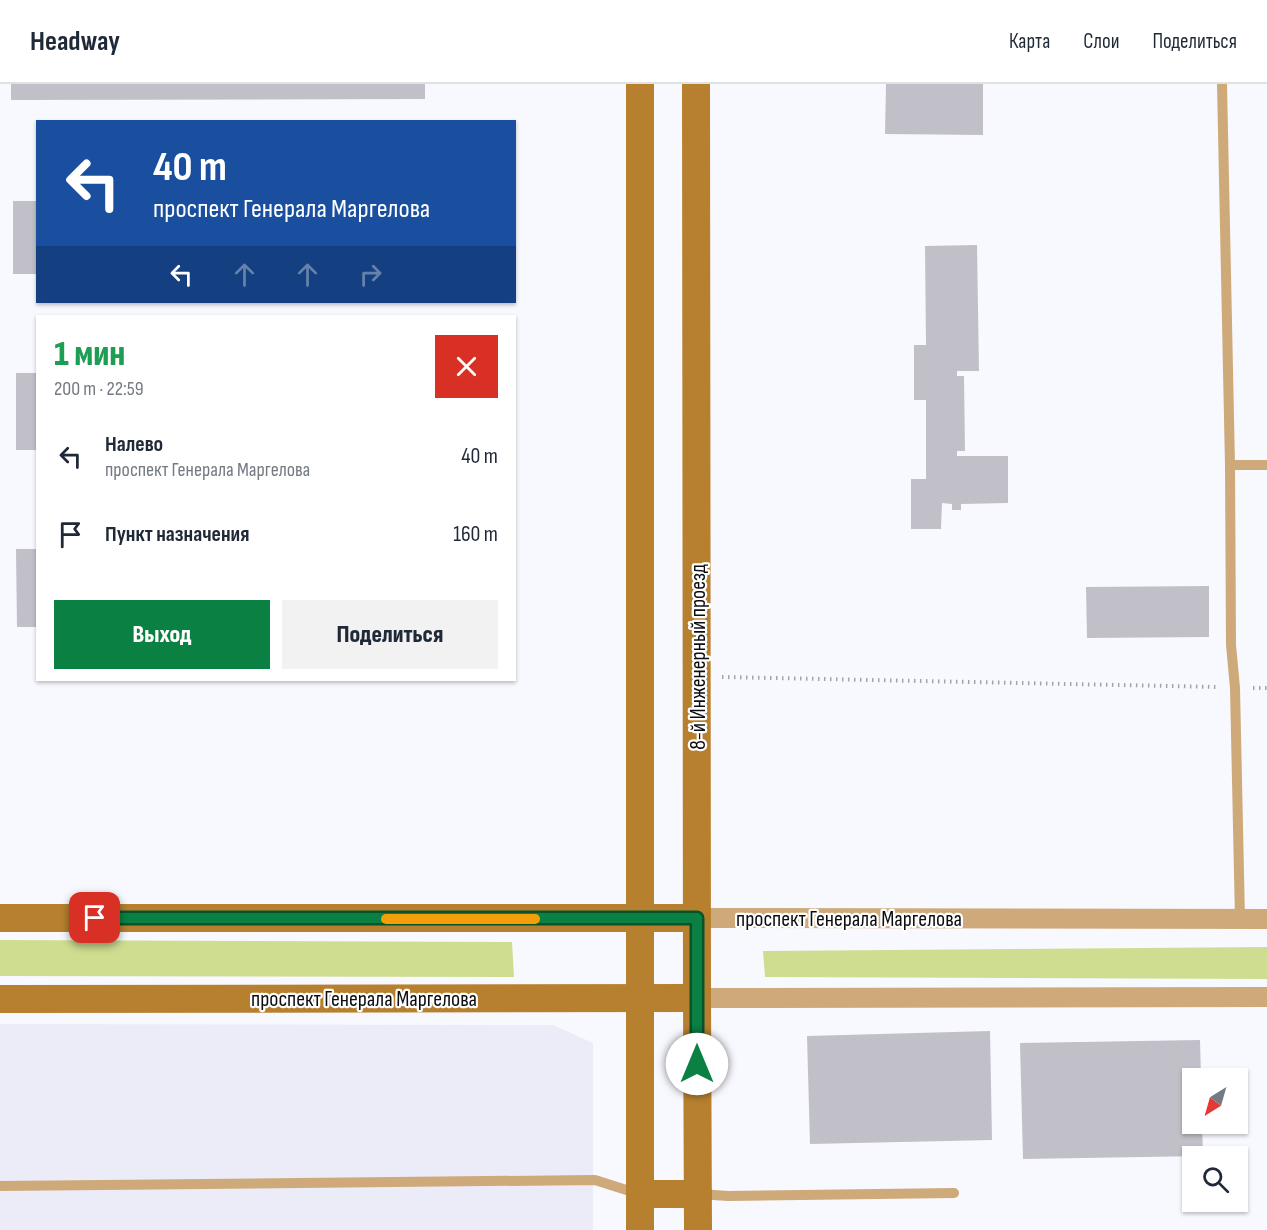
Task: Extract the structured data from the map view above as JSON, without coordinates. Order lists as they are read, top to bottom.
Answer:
{
  "streets": {
    "street": ["8-й Инженерный проезд", "проспект Генерала Маргелова"]
  },
  "crossings": [
    ["8-й Инженерный проезд", "проспект Генерала Маргелова"]
  ],
  "north": "bottom left",
  "page": {
    "header": "Headway",
    "nav": ["Карта", "Слои", "Поделиться"],
    "turn": ["40 m", "проспект Генерала Маргелова"],
    "heading": ["1 мин", "200 m · 22:59"],
    "list": [
      {
        "name": "Налево",
        "note": "проспект Генерала Маргелова",
        "value": "40 m"
      },
      {
        "name": "Пункт назначения",
        "value": "160 m"
      }
    ],
    "buttons": ["Выход", "Поделиться"]
  }
}
